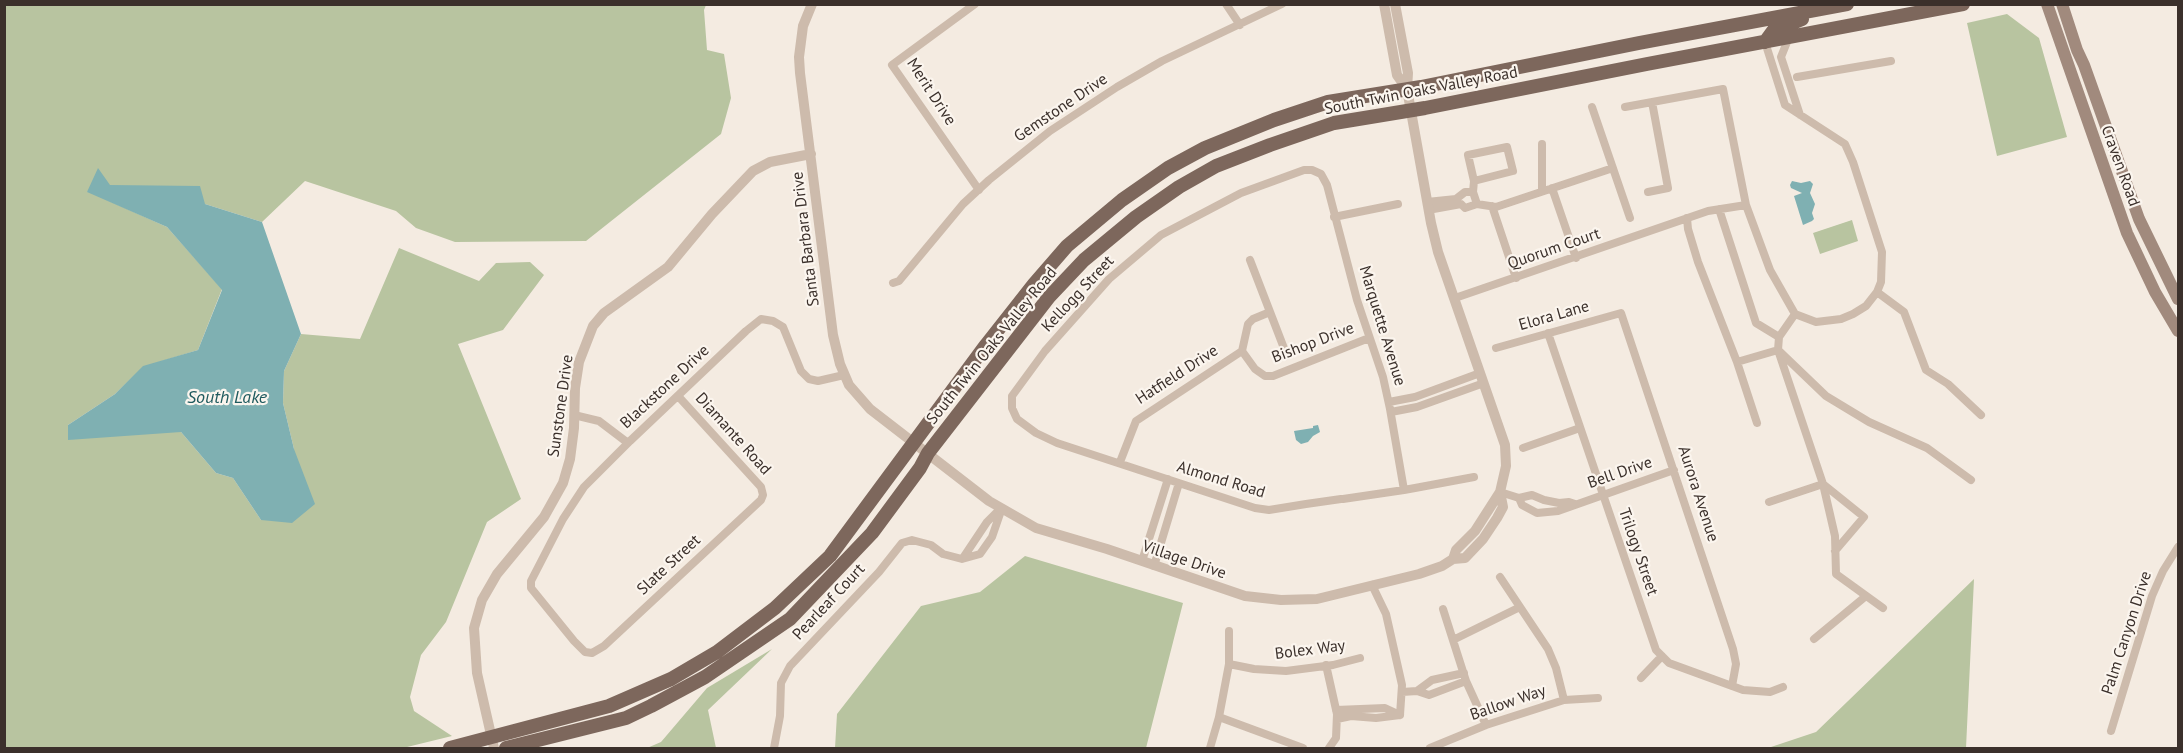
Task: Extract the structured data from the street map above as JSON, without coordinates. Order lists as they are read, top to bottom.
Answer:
{
  "streets": {
    "main road": ["South Twin Oaks Valley Road", "Craven Road"],
    "street": [
      "Merit Drive",
      "Gemstone Drive",
      "Santa Barbara Drive",
      "Quorum Court",
      "Kellogg Street",
      "Elora Lane",
      "Marquette Avenue",
      "Bishop Drive",
      "Hatfield Drive",
      "Blackstone Drive",
      "Sunstone Drive",
      "Diamante Road",
      "Bell Drive",
      "Almond Road",
      "Aurora Avenue",
      "Trilogy Street",
      "Village Drive",
      "Slate Street",
      "Pearleaf Court",
      "Palm Canyon Drive",
      "Bolex Way",
      "Ballow Way"
    ]
  },
  "crossings": [
    ["South Twin Oaks Valley Road", "Santa Barbara Drive"],
    ["South Twin Oaks Valley Road", "Sunstone Drive"],
    ["South Twin Oaks Valley Road", "Village Drive"],
    ["Merit Drive", "Gemstone Drive"],
    ["Santa Barbara Drive", "Blackstone Drive"],
    ["Santa Barbara Drive", "Sunstone Drive"],
    ["Santa Barbara Drive", "Village Drive"],
    ["Quorum Court", "Village Drive"],
    ["Kellogg Street", "Marquette Avenue"],
    ["Kellogg Street", "Almond Road"],
    ["Elora Lane", "Aurora Avenue"],
    ["Elora Lane", "Trilogy Street"],
    ["Marquette Avenue", "Bishop Drive"],
    ["Marquette Avenue", "Almond Road"],
    ["Bishop Drive", "Hatfield Drive"],
    ["Hatfield Drive", "Almond Road"],
    ["Blackstone Drive", "Diamante Road"],
    ["Blackstone Drive", "Slate Street"],
    ["Diamante Road", "Slate Street"],
    ["Bell Drive", "Aurora Avenue"],
    ["Bell Drive", "Trilogy Street"]
  ],
  "water": ["South Lake"]
}
